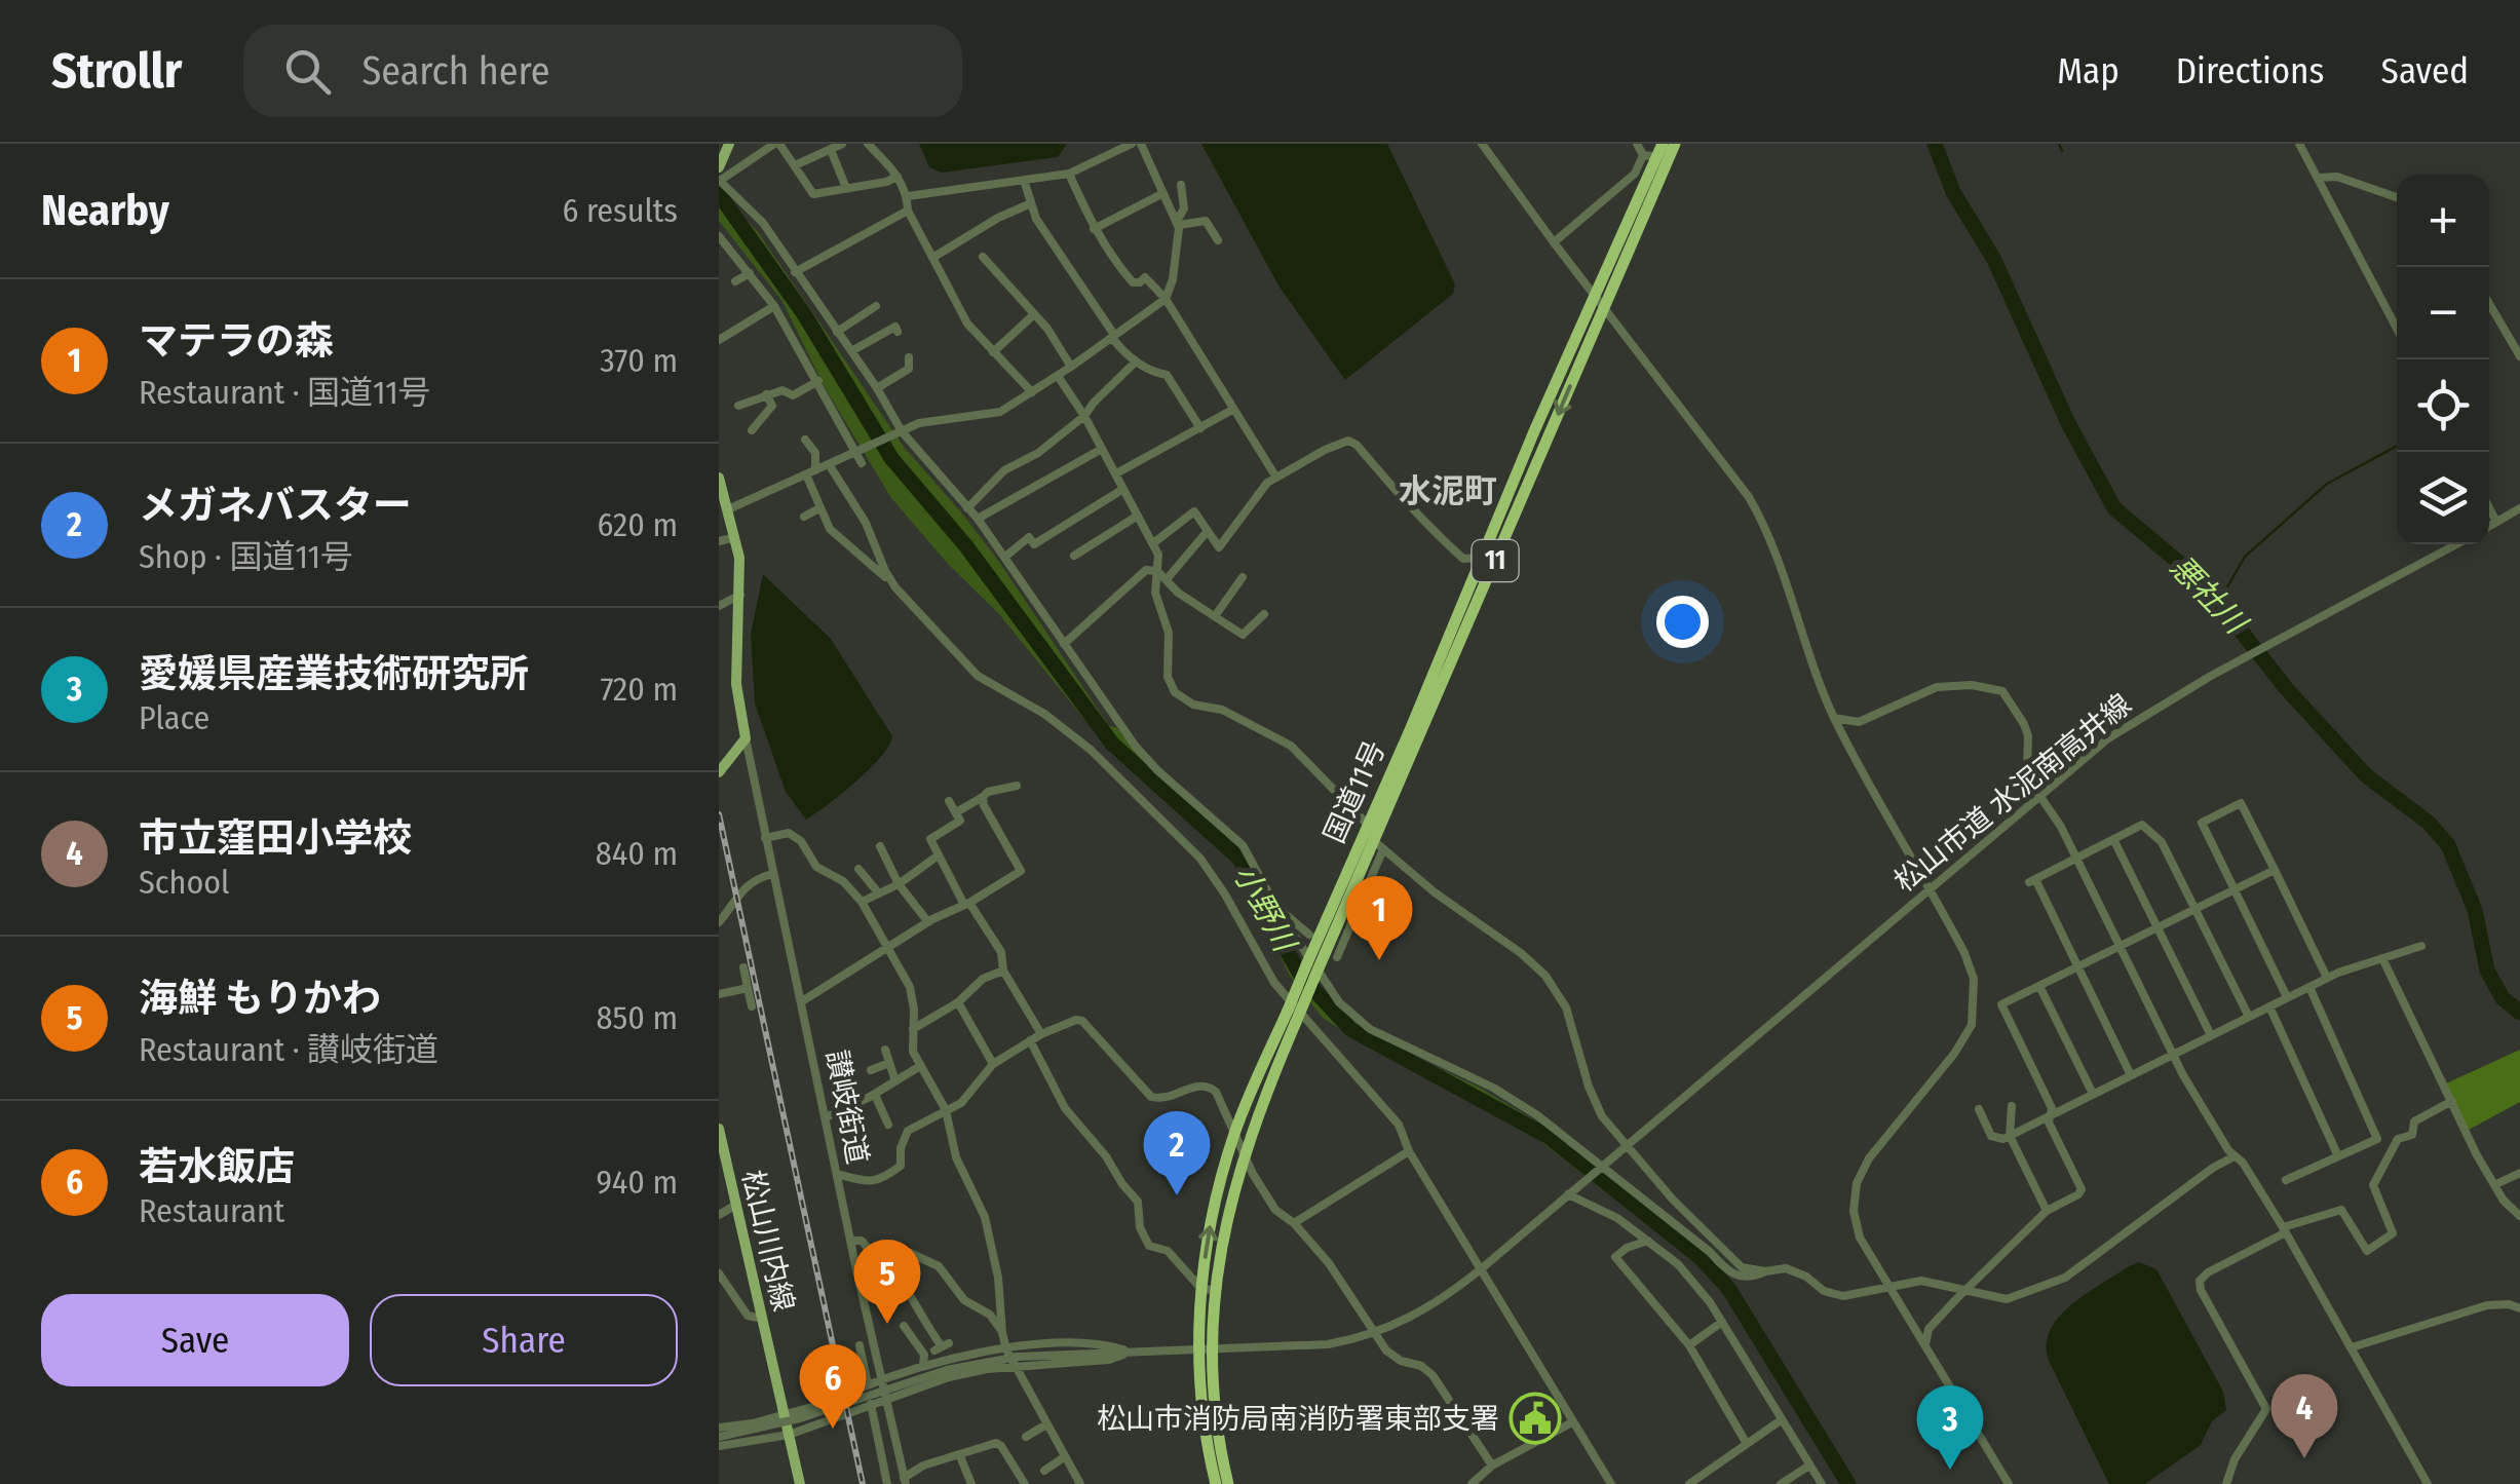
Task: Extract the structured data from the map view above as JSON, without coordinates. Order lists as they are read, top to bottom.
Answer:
{
  "streets": {
    "highway": ["11", "国道11号"],
    "main road": ["松山川内線"],
    "street": ["松山市道 水泥南高井線", "讃岐街道"]
  },
  "crossings": [
    ["国道11号", "松山市道 水泥南高井線"]
  ],
  "districts": ["水泥町"],
  "water": ["悪社川", "小野川"],
  "places": {
    "public building": ["松山市消防局南消防署東部支署"]
  },
  "page": {
    "header": "Strollr",
    "search": "Search here",
    "nav": ["Map", "Directions", "Saved"],
    "heading": ["Nearby", "6 results"],
    "map_buttons": ["+", "−"],
    "list": [
      {
        "mark": "1",
        "name": "マテラの森",
        "note": "Restaurant · 国道11号",
        "value": "370 m"
      },
      {
        "mark": "2",
        "name": "メガネバスター",
        "note": "Shop · 国道11号",
        "value": "620 m"
      },
      {
        "mark": "3",
        "name": "愛媛県産業技術研究所",
        "note": "Place",
        "value": "720 m"
      },
      {
        "mark": "4",
        "name": "市立窪田小学校",
        "note": "School",
        "value": "840 m"
      },
      {
        "mark": "5",
        "name": "海鮮 もりかわ",
        "note": "Restaurant · 讃岐街道",
        "value": "850 m"
      },
      {
        "mark": "6",
        "name": "若水飯店",
        "note": "Restaurant",
        "value": "940 m"
      }
    ],
    "pins": [
      "1",
      "2",
      "5",
      "6",
      "4",
      "3"
    ],
    "buttons": ["Save", "Share"]
  }
}
